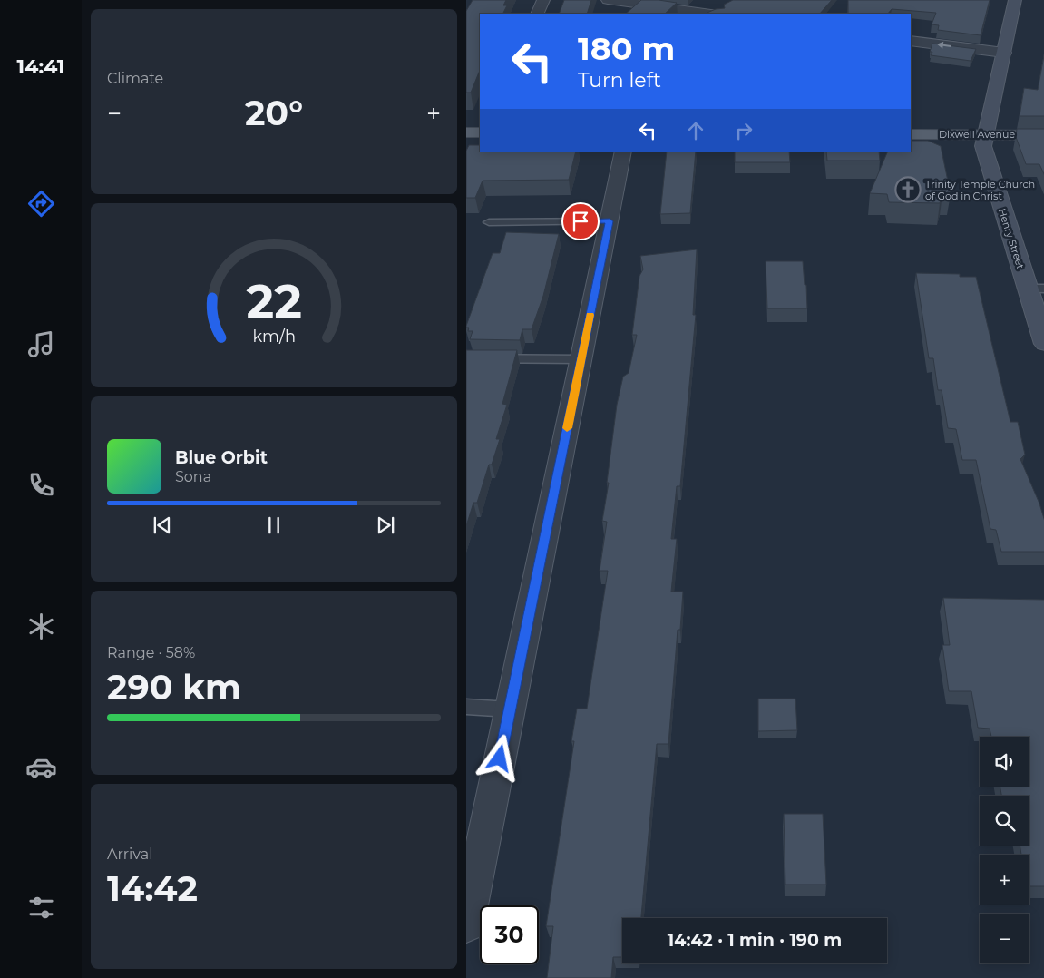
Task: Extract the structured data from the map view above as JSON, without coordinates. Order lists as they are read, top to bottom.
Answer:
{
  "streets": {
    "main road": ["Dixwell Avenue"],
    "street": ["Henry Street"]
  },
  "crossings": [
    ["Dixwell Avenue", "Henry Street"]
  ],
  "places": {
    "church": ["Trinity Temple Church of God in Christ"]
  },
  "page": {
    "tabs": "14:41",
    "tile": [
      "Climate",
      ["Range · 58%", "290 km"],
      ["Arrival", "14:42"]
    ],
    "turn": ["180 m", "Turn left"],
    "heat": ["−", "20°", "+"],
    "song": ["Blue Orbit", "Sona"],
    "map_buttons": ["+", "−"],
    "limit": "30",
    "trip": "14:42 · 1 min · 190 m",
    "gauge": ["22", "km/h"]
  }
}
